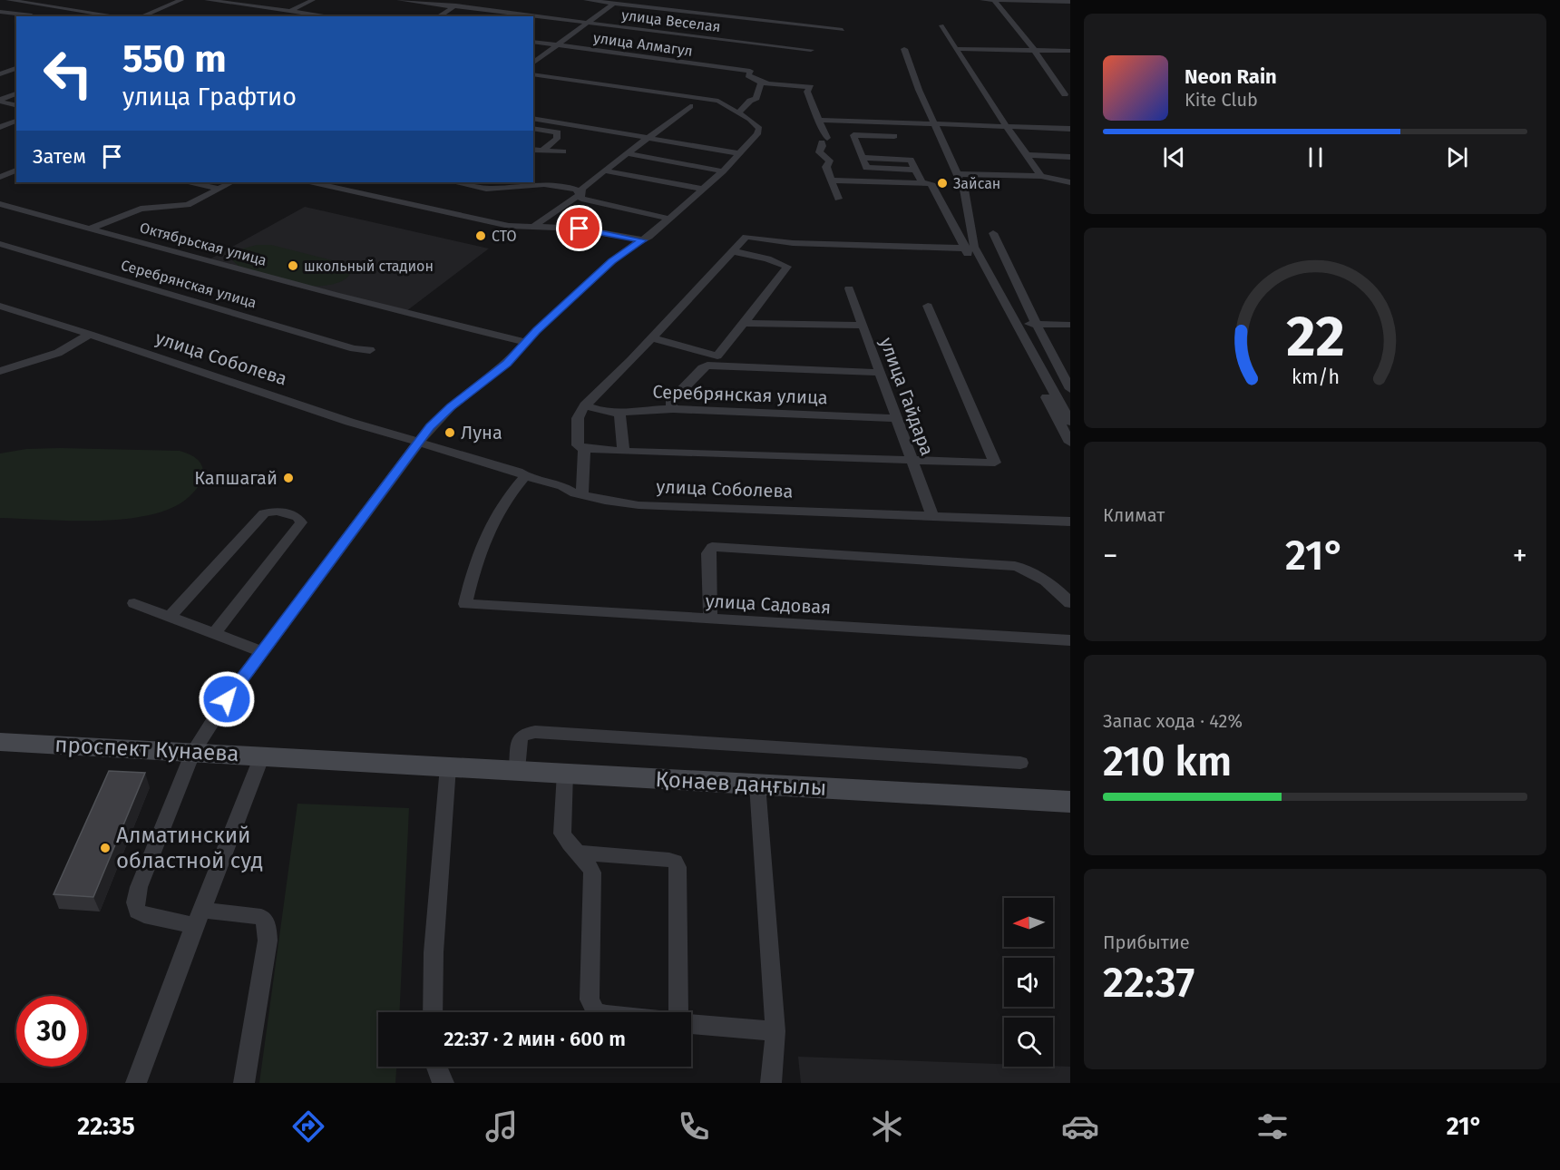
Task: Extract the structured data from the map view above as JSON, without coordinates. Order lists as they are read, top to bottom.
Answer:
{
  "streets": {
    "main road": ["проспект Кунаева", "Қонаев даңғылы"],
    "street": [
      "улица Веселая",
      "улица Алмагул",
      "Октябрьская улица",
      "Серебрянская улица",
      "улица Соболева",
      "улица Гайдара",
      "улица Садовая"
    ]
  },
  "crossings": [
    ["Серебрянская улица", "улица Гайдара"],
    ["улица Соболева", "улица Гайдара"],
    ["улица Соболева", "улица Садовая"],
    ["проспект Кунаева", "Қонаев даңғылы"]
  ],
  "places": [
    "Зайсан",
    "СТО",
    "школьный стадион",
    "Луна",
    "Капшагай",
    "Алматинский областной суд"
  ],
  "north": "left",
  "page": {
    "turn": ["550 m", "улица Графтио"],
    "song": ["Neon Rain", "Kite Club"],
    "then": "Затем",
    "tile": [
      "Климат",
      ["Запас хода · 42%", "210 km"],
      ["Прибытие", "22:37"]
    ],
    "heat": ["−", "21°", "+"],
    "limit": "30",
    "trip": "22:37 · 2 мин · 600 m",
    "tabs": ["22:35", "21°"],
    "gauge": ["22", "km/h"]
  }
}
